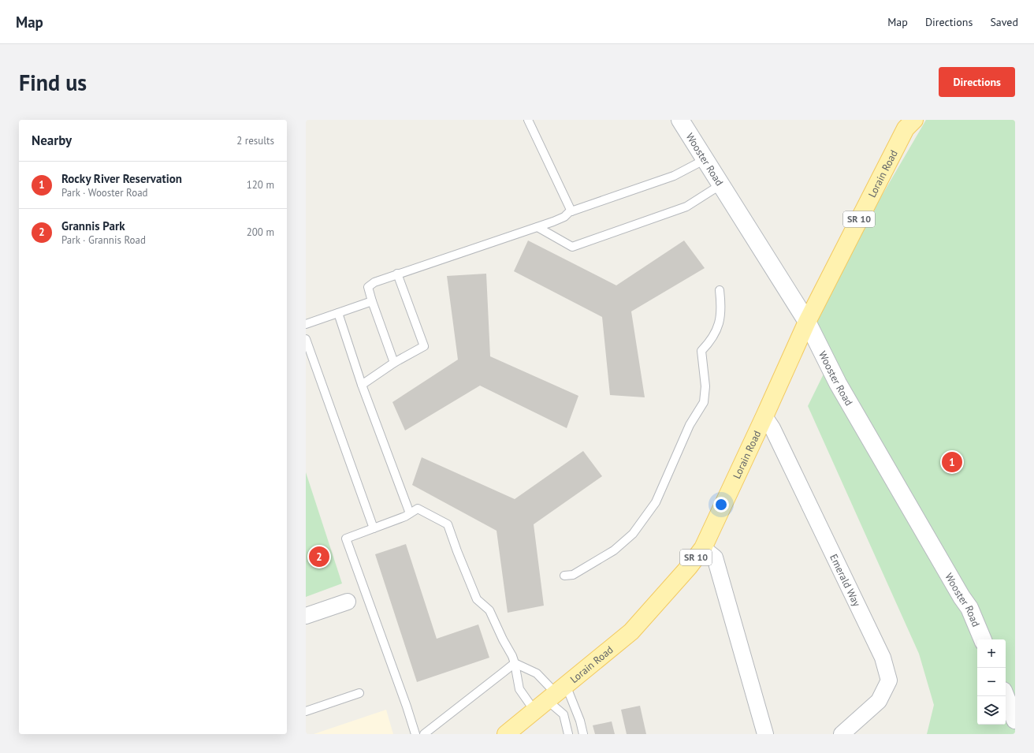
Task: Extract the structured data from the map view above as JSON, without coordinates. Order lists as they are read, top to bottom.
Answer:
{
  "streets": {
    "main road": ["Lorain Road", "SR 10"],
    "street": ["Wooster Road", "Emerald Way"]
  },
  "crossings": [
    ["Wooster Road", "Lorain Road"],
    ["Lorain Road", "Emerald Way"]
  ],
  "page": {
    "header": "Map",
    "nav": ["Map", "Directions", "Saved"],
    "buttons": "Directions",
    "title": "Find us",
    "heading": ["Nearby", "2 results"],
    "list": [
      {
        "mark": "1",
        "name": "Rocky River Reservation",
        "note": "Park · Wooster Road",
        "value": "120 m"
      },
      {
        "mark": "2",
        "name": "Grannis Park",
        "note": "Park · Grannis Road",
        "value": "200 m"
      }
    ],
    "pins": ["1", "2"],
    "map_buttons": ["+", "−"]
  }
}
